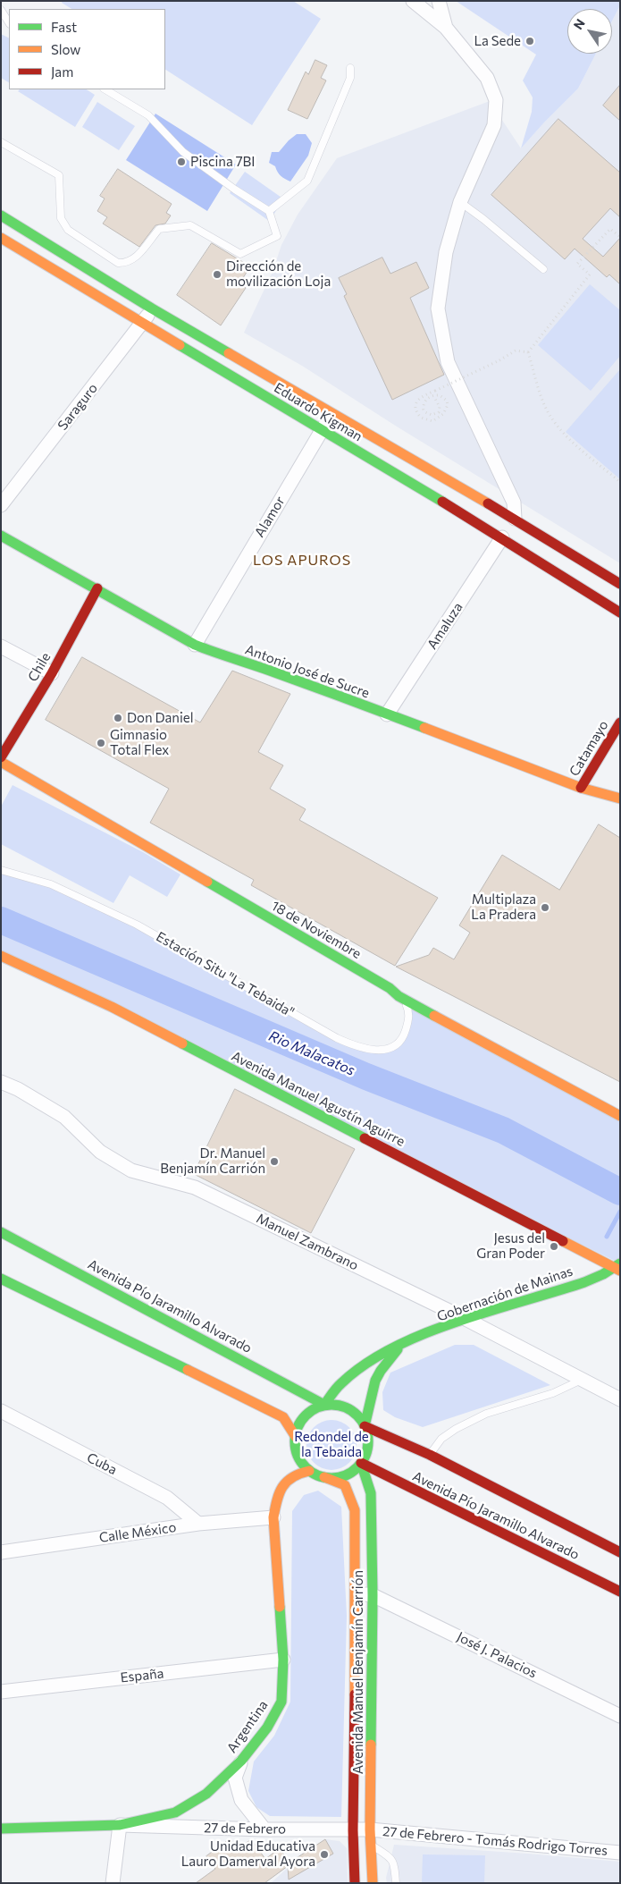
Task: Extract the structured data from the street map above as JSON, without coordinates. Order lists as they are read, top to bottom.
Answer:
{
  "streets": {
    "street": [
      "Saraguro",
      "Eduardo Kigman",
      "Alamor",
      "Amaluza",
      "Chile",
      "Antonio José de Sucre",
      "Catamayo",
      "18 de Noviembre",
      "Avenida Manuel Agustín Aguirre",
      "Manuel Zambrano",
      "Gobernación de Mainas",
      "Avenida Pío Jaramillo Alvarado",
      "Cuba",
      "Calle México",
      "José J. Palacios",
      "Avenida Manuel Benjamín Carrión",
      "España",
      "Argentina",
      "27 de Febrero",
      "27 de Febrero - Tomás Rodrigo Torres"
    ],
    "lane": ["Estación Situ \"La Tebaida\""]
  },
  "crossings": [
    ["Saraguro", "Eduardo Kigman"],
    ["Eduardo Kigman", "Alamor"],
    ["Eduardo Kigman", "Amaluza"],
    ["Alamor", "Antonio José de Sucre"],
    ["Amaluza", "Antonio José de Sucre"],
    ["Chile", "Antonio José de Sucre"],
    ["Antonio José de Sucre", "Catamayo"],
    ["18 de Noviembre", "Estación Situ \"La Tebaida\""],
    ["Avenida Manuel Agustín Aguirre", "Gobernación de Mainas"],
    ["Manuel Zambrano", "Gobernación de Mainas"],
    ["Gobernación de Mainas", "Avenida Pío Jaramillo Alvarado"],
    ["Gobernación de Mainas", "Avenida Manuel Benjamín Carrión"],
    ["Gobernación de Mainas", "Argentina"],
    ["Avenida Pío Jaramillo Alvarado", "Avenida Manuel Benjamín Carrión"],
    ["Avenida Pío Jaramillo Alvarado", "Argentina"],
    ["Cuba", "Calle México"],
    ["Calle México", "Argentina"],
    ["José J. Palacios", "Avenida Manuel Benjamín Carrión"],
    ["Avenida Manuel Benjamín Carrión", "Argentina"],
    ["Avenida Manuel Benjamín Carrión", "27 de Febrero"],
    ["Avenida Manuel Benjamín Carrión", "27 de Febrero - Tomás Rodrigo Torres"],
    ["España", "Argentina"],
    ["Argentina", "27 de Febrero"],
    ["27 de Febrero", "27 de Febrero - Tomás Rodrigo Torres"]
  ],
  "districts": ["LOS APUROS"],
  "water": ["Rio Malacatos"],
  "parks": ["Redondel de la Tebaida"],
  "places": [
    "La Sede",
    "Piscina 7BI",
    "Dirección de movilización Loja",
    "Don Daniel",
    "Gimnasio Total Flex",
    "Multiplaza La Pradera",
    "Dr. Manuel Benjamín Carrión",
    "Jesus del Gran Poder",
    "Unidad Educativa Lauro Damerval Ayora"
  ],
  "legend": ["Fast", "Slow", "Jam"],
  "north": "top left"
}
